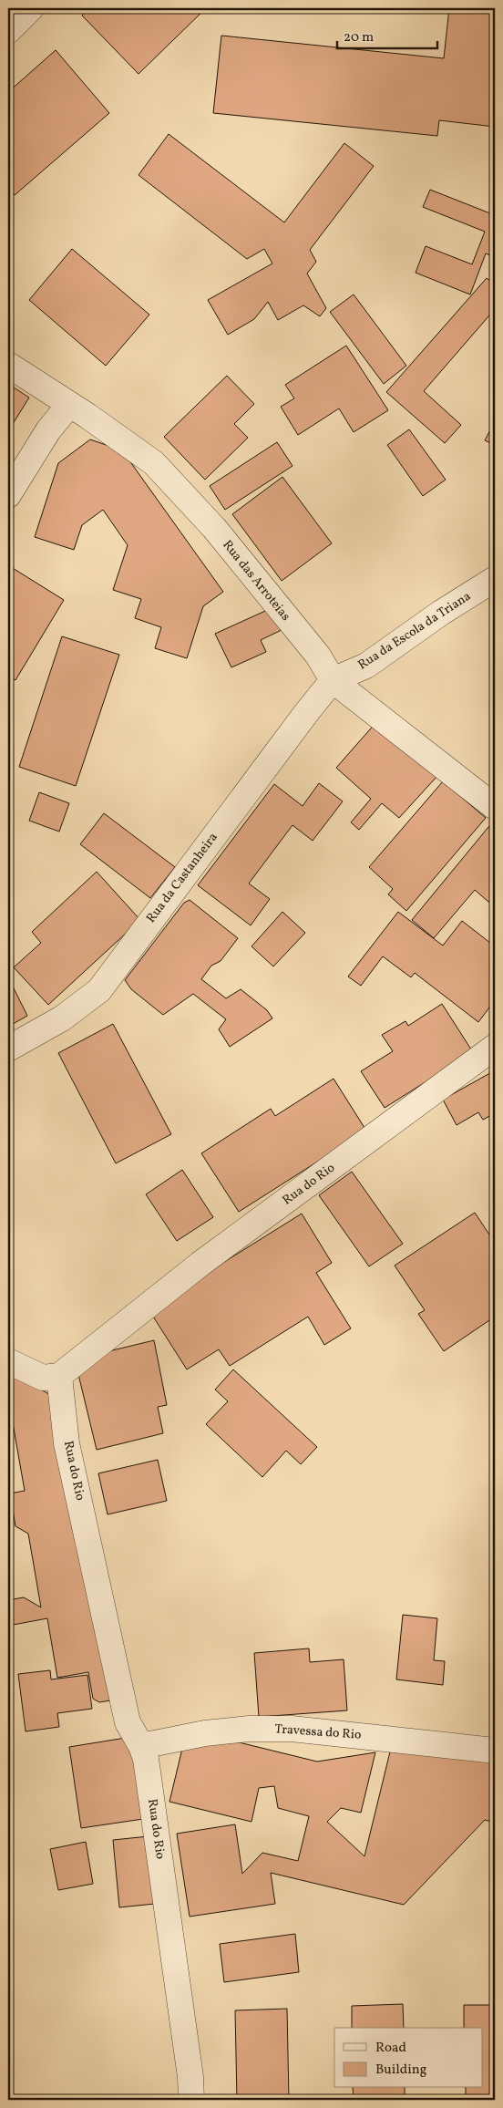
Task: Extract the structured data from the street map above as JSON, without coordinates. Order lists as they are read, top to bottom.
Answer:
{
  "streets": {
    "street": [
      "Rua das Arroteias",
      "Rua da Escola da Triana",
      "Rua da Castanheira",
      "Rua do Rio",
      "Travessa do Rio"
    ]
  },
  "crossings": [
    ["Rua das Arroteias", "Rua da Escola da Triana"],
    ["Rua das Arroteias", "Rua da Castanheira"],
    ["Rua da Escola da Triana", "Rua da Castanheira"],
    ["Rua do Rio", "Travessa do Rio"]
  ],
  "legend": ["Road", "Building"],
  "scale_bar": "20 m"
}
